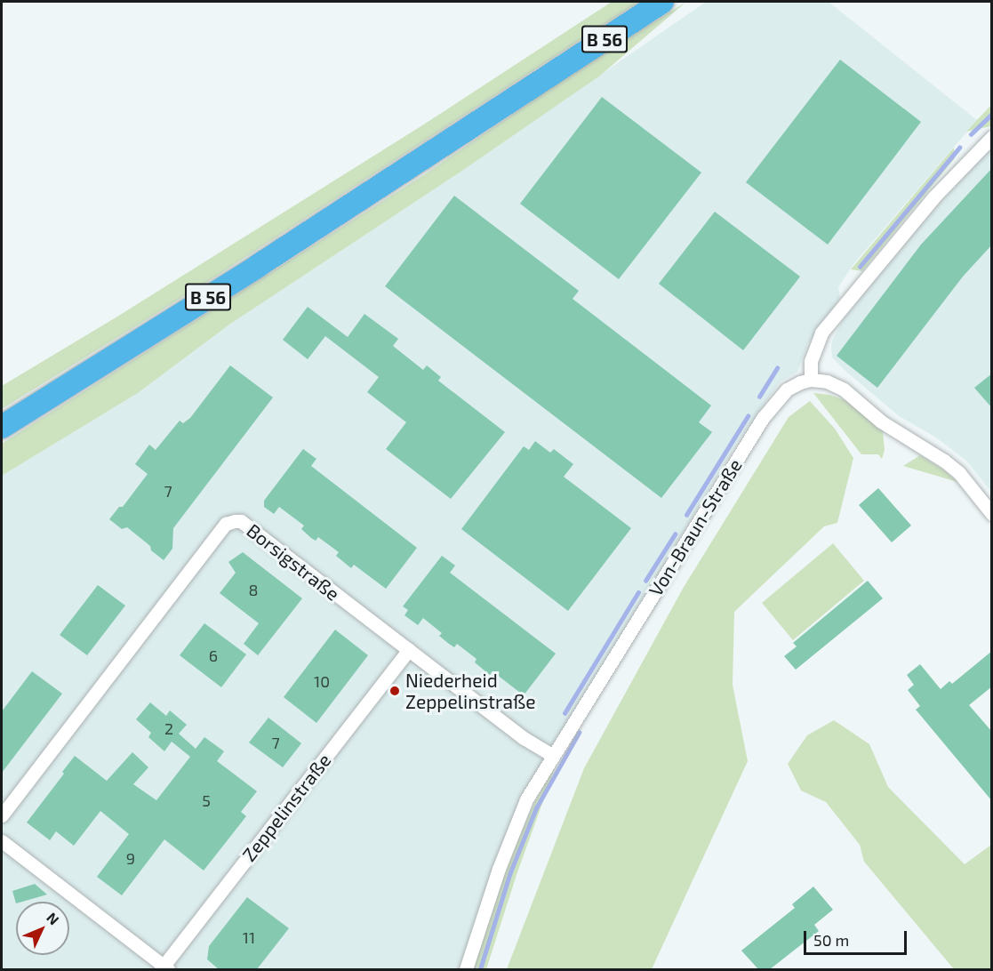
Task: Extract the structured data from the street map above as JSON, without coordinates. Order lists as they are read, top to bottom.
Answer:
{
  "streets": {
    "highway": ["B 56"],
    "street": ["Von-Braun-Straße", "Borsigstraße", "Zeppelinstraße"]
  },
  "crossings": [
    ["Von-Braun-Straße", "Borsigstraße"],
    ["Borsigstraße", "Zeppelinstraße"]
  ],
  "places": ["Niederheid Zeppelinstraße"],
  "house_numbers": [
    "7",
    "8",
    "6",
    "10",
    "2",
    "7",
    "5",
    "9",
    "11"
  ],
  "scale_bar": "50 m",
  "north": "top right"
}
